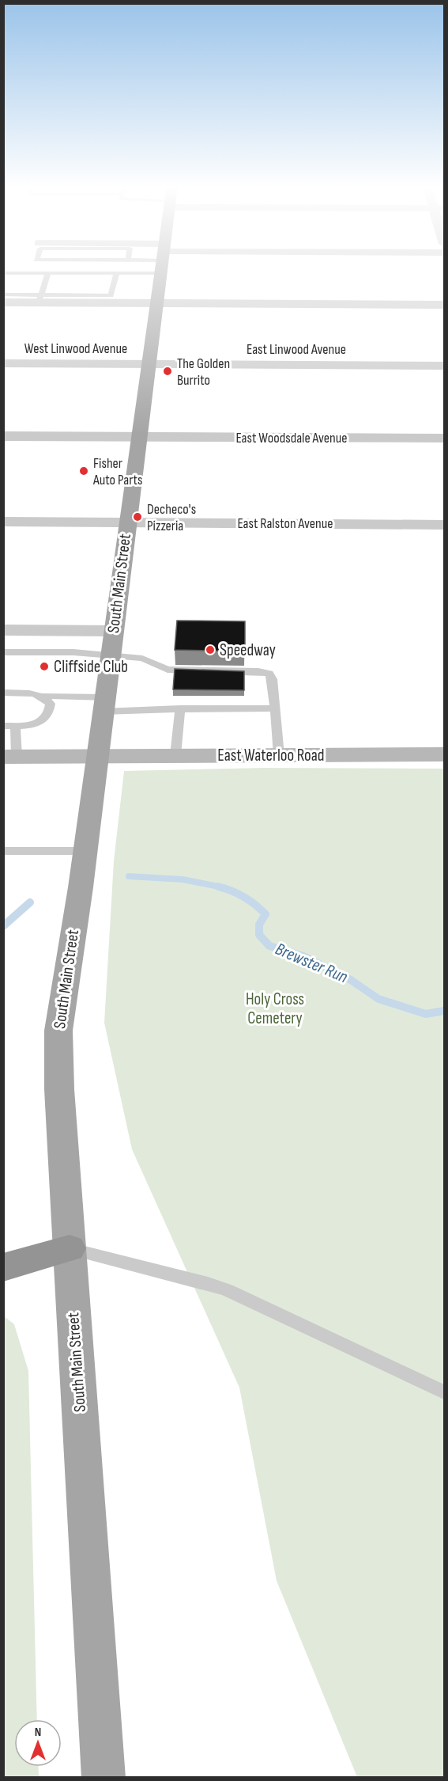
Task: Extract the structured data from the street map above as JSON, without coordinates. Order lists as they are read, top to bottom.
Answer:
{
  "streets": {
    "main road": ["South Main Street", "East Waterloo Road"],
    "street": [
      "West Linwood Avenue",
      "East Linwood Avenue",
      "East Woodsdale Avenue",
      "East Ralston Avenue"
    ]
  },
  "crossings": [
    ["West Linwood Avenue", "East Linwood Avenue"],
    ["West Linwood Avenue", "South Main Street"],
    ["East Linwood Avenue", "South Main Street"],
    ["East Woodsdale Avenue", "South Main Street"],
    ["East Ralston Avenue", "South Main Street"],
    ["South Main Street", "East Waterloo Road"]
  ],
  "water": ["Brewster Run"],
  "parks": ["Holy Cross Cemetery"],
  "places": [
    "The Golden Burrito",
    "Fisher Auto Parts",
    "Decheco's Pizzeria",
    "Speedway",
    "Cliffside Club"
  ],
  "north": "top"
}
